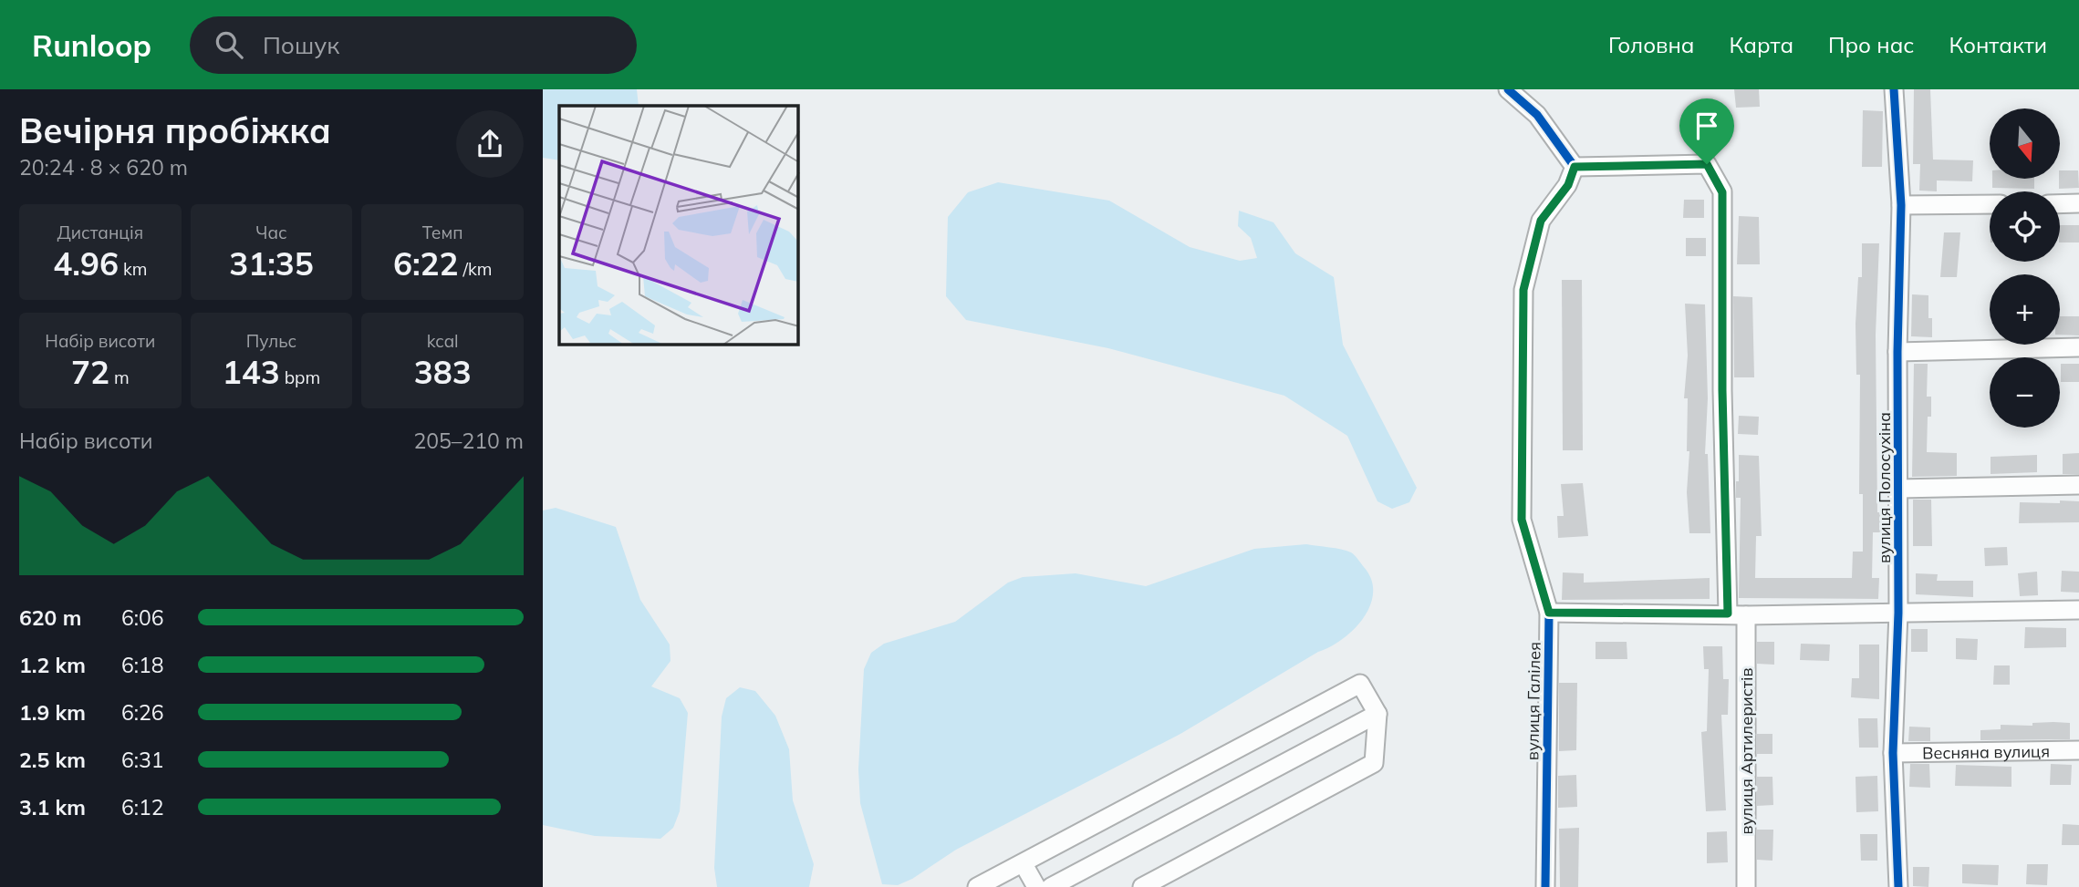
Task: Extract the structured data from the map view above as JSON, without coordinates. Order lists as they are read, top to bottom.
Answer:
{
  "streets": {
    "street": [
      "вулиця Полосухіна",
      "вулиця Галілея",
      "вулиця Артилеристів",
      "Весняна вулиця"
    ]
  },
  "crossings": [
    ["вулиця Полосухіна", "Весняна вулиця"],
    ["вулиця Галілея", "вулиця Артилеристів"]
  ],
  "north": "bottom",
  "page": {
    "header": "Runloop",
    "search": "Пошук",
    "nav": [
      "Головна",
      "Карта",
      "Про нас",
      "Контакти"
    ],
    "heading": ["Вечірня пробіжка", "20:24 · 8 × 620 m"],
    "map_buttons": ["+", "−"],
    "stats": [
      ["Дистанція", "4.96 km"],
      ["Час", "31:35"],
      ["Темп", "6:22 /km"],
      ["Набір висоти", "72 m"],
      ["Пульс", "143 bpm"],
      ["kcal", "383"]
    ],
    "chart": ["Набір висоти", "205–210 m"],
    "list": [
      {
        "name": "620 m",
        "note": "6:06"
      },
      {
        "name": "1.2 km",
        "note": "6:18"
      },
      {
        "name": "1.9 km",
        "note": "6:26"
      },
      {
        "name": "2.5 km",
        "note": "6:31"
      },
      {
        "name": "3.1 km",
        "note": "6:12"
      }
    ]
  }
}
